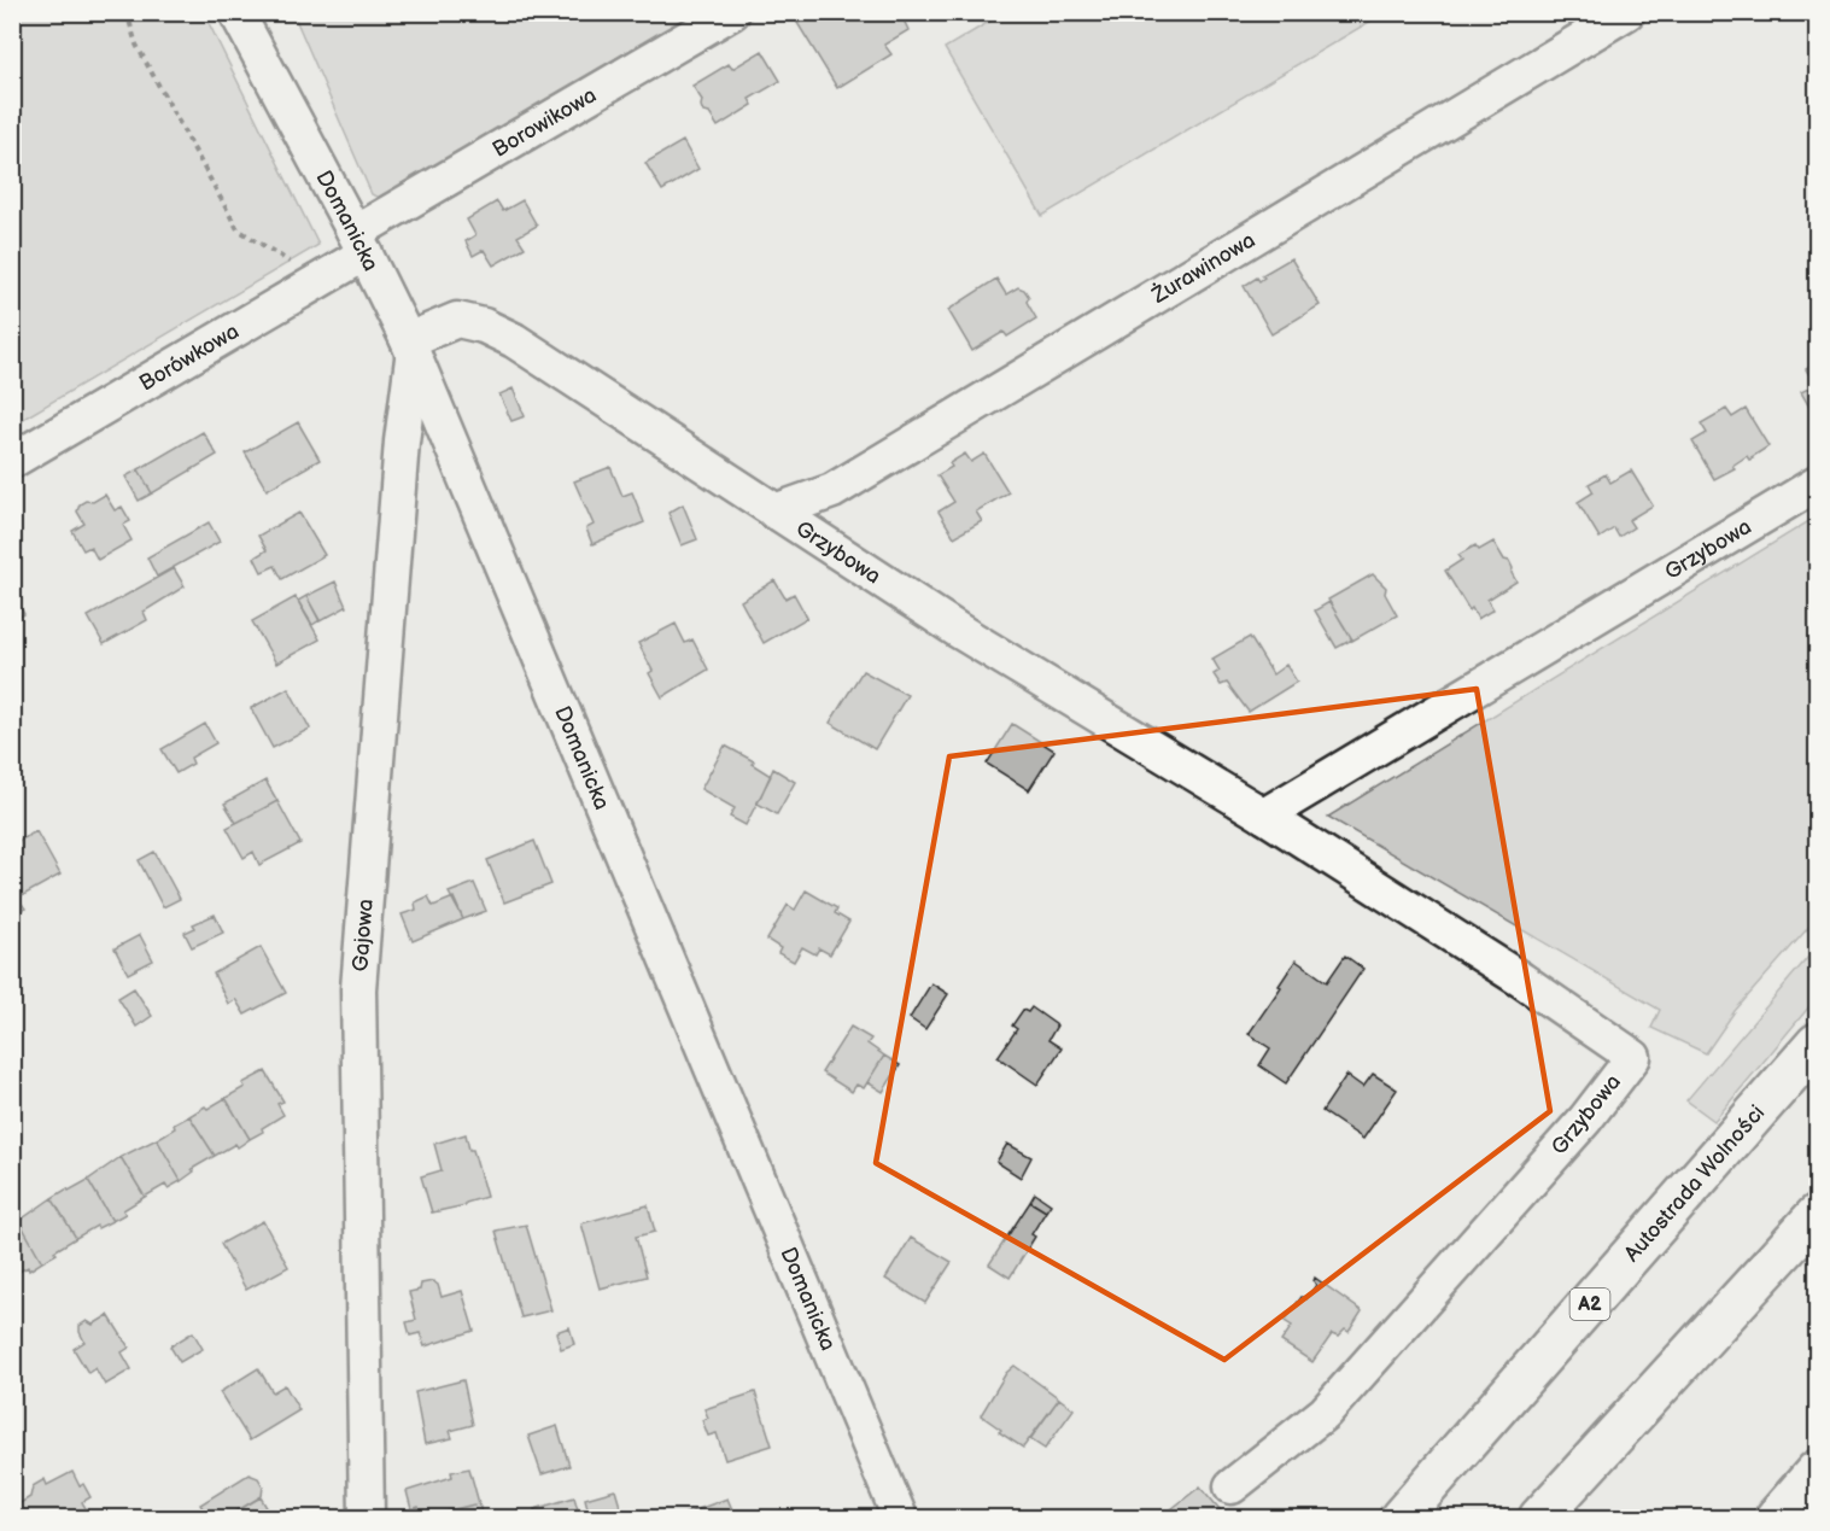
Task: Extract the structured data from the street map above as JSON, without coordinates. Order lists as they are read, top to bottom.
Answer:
{
  "streets": {
    "main road": ["Autostrada Wolności", "A2"],
    "street": [
      "Borowikowa",
      "Domanicka",
      "Żurawinowa",
      "Borówkowa",
      "Grzybowa",
      "Gajowa"
    ]
  },
  "crossings": [
    ["Borowikowa", "Domanicka"],
    ["Borowikowa", "Borówkowa"],
    ["Domanicka", "Borówkowa"],
    ["Domanicka", "Grzybowa"],
    ["Domanicka", "Gajowa"],
    ["Żurawinowa", "Grzybowa"],
    ["Grzybowa", "Gajowa"]
  ]
}
